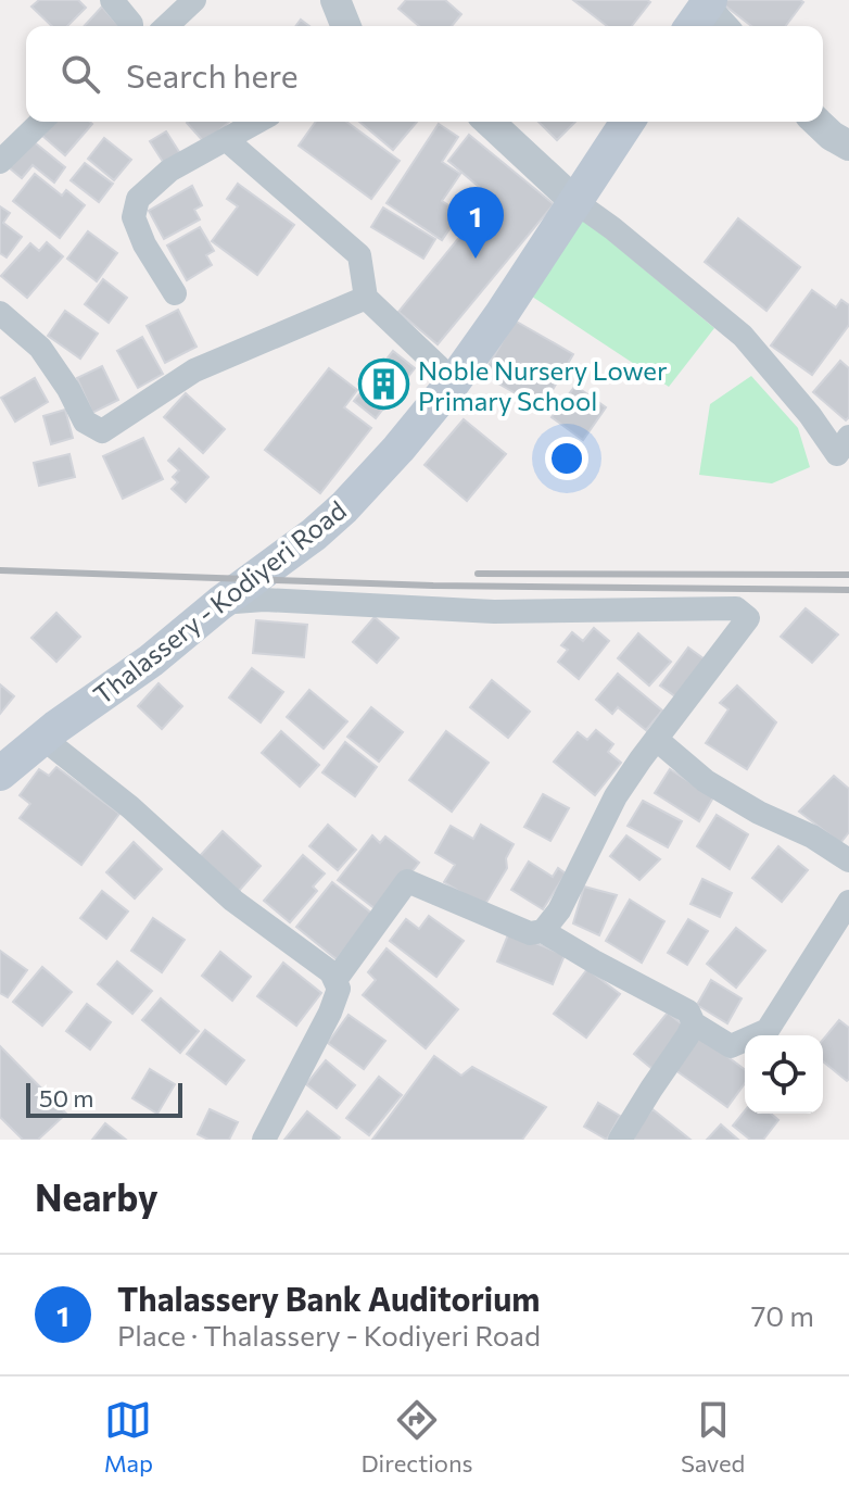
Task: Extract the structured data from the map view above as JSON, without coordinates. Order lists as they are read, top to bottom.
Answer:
{
  "streets": {
    "main road": ["Thalassery - Kodiyeri Road"]
  },
  "places": {
    "building": ["Noble Nursery Lower Primary School"]
  },
  "scale_bar": "50 m",
  "page": {
    "search": "Search here",
    "pins": "1",
    "scale": "50 m",
    "heading": "Nearby",
    "list": [
      {
        "mark": "1",
        "name": "Thalassery Bank Auditorium",
        "note": "Place · Thalassery - Kodiyeri Road",
        "value": "70 m"
      }
    ],
    "nav": ["Map", "Directions", "Saved"]
  }
}
